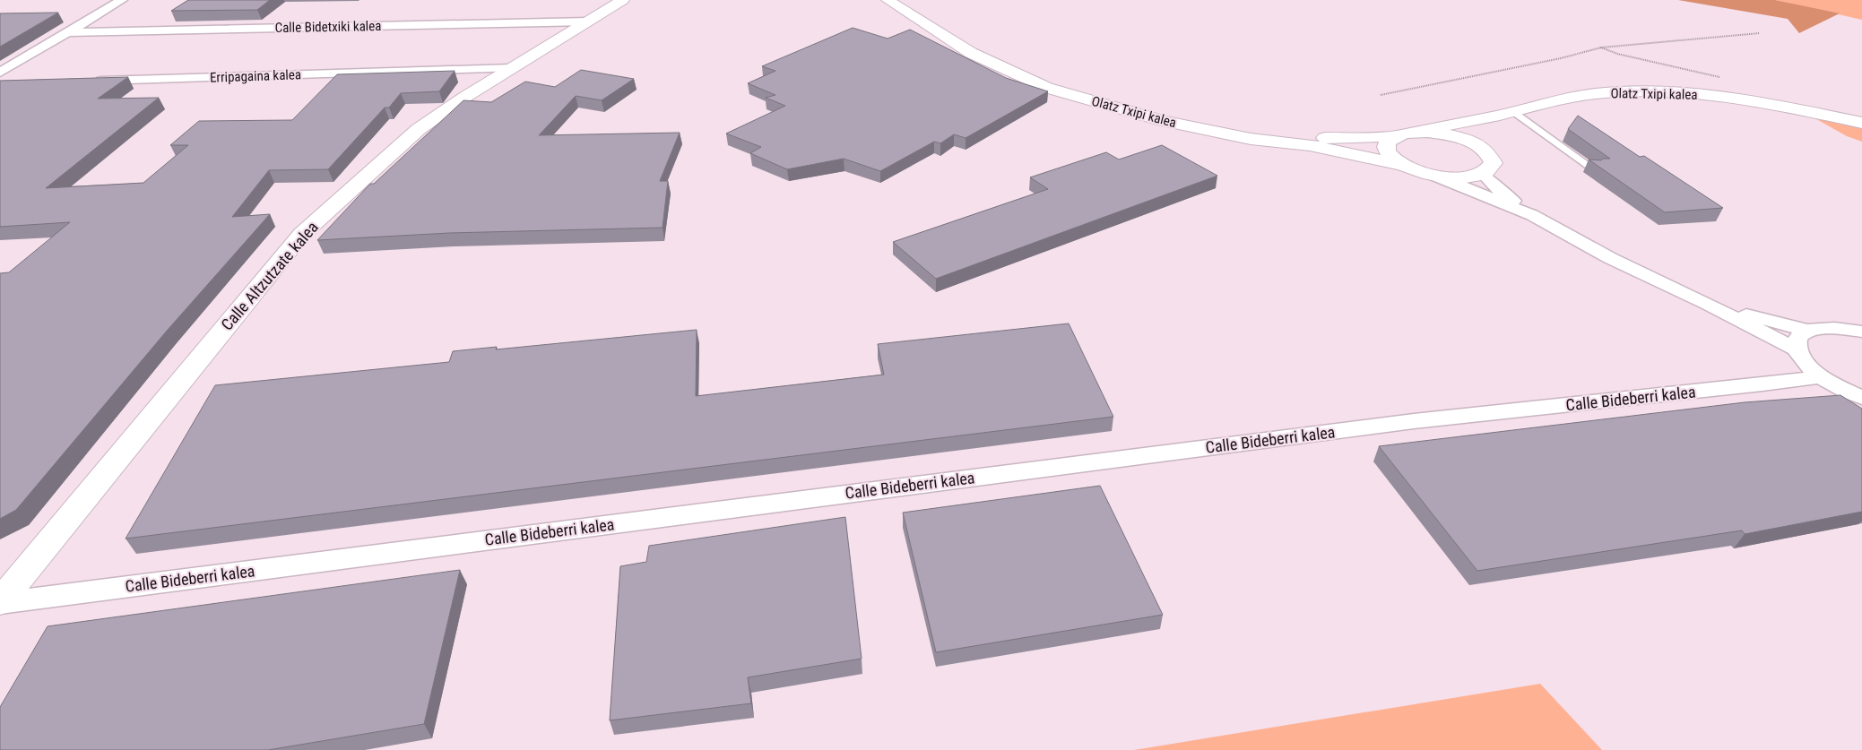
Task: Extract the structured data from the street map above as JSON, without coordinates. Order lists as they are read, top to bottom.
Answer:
{
  "streets": {
    "street": [
      "Calle Bidetxiki kalea",
      "Erripagaina kalea",
      "Olatz Txipi kalea",
      "Calle Altzutzate kalea",
      "Calle Bideberri kalea"
    ]
  },
  "crossings": [
    ["Calle Bidetxiki kalea", "Calle Altzutzate kalea"],
    ["Erripagaina kalea", "Calle Altzutzate kalea"],
    ["Calle Altzutzate kalea", "Calle Bideberri kalea"]
  ]
}
